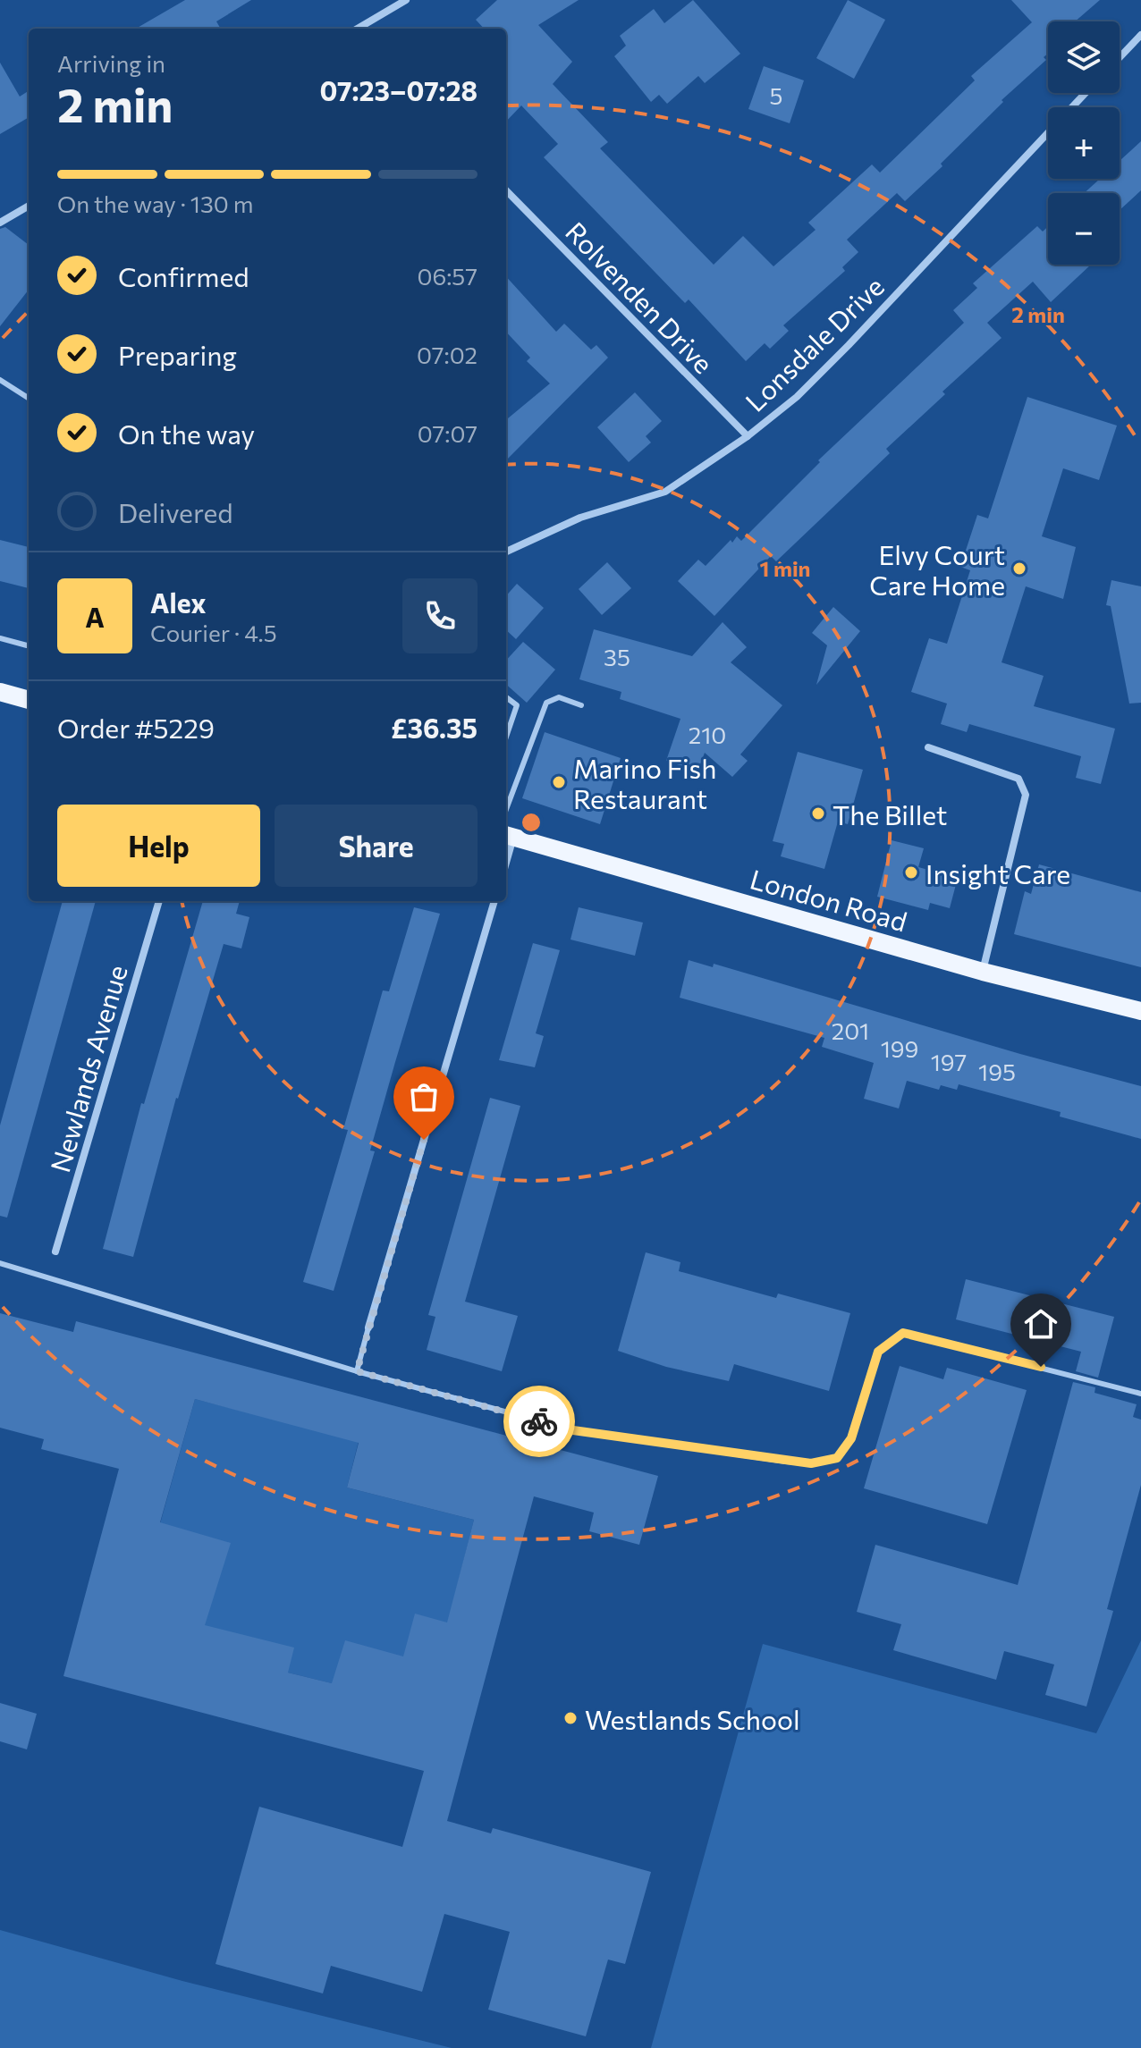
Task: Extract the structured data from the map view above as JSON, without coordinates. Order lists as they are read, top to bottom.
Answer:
{
  "streets": {
    "main road": ["London Road"],
    "street": ["Rolvenden Drive", "Lonsdale Drive", "Newlands Avenue"]
  },
  "crossings": [
    ["Rolvenden Drive", "Lonsdale Drive"]
  ],
  "places": [
    "Elvy Court Care Home",
    "Marino Fish Restaurant",
    "The Billet",
    "Insight Care",
    "Westlands School"
  ],
  "house_numbers": [
    "5",
    "35",
    "210",
    "201",
    "199",
    "197",
    "195"
  ],
  "page": {
    "map_buttons": ["+", "−"],
    "heading": ["2 min", "Arriving in", "07:23–07:28"],
    "panel": [
      "Alex",
      "Courier · 4.5",
      "Order #5229",
      "£36.35"
    ],
    "bar": "On the way · 130 m",
    "list": [
      ["Confirmed", "06:57"],
      ["Preparing", "07:02"],
      ["On the way", "07:07"],
      "Delivered"
    ],
    "round": "A",
    "buttons": ["Help", "Share"]
  },
  "rings": ["2 min", "1 min"]
}
